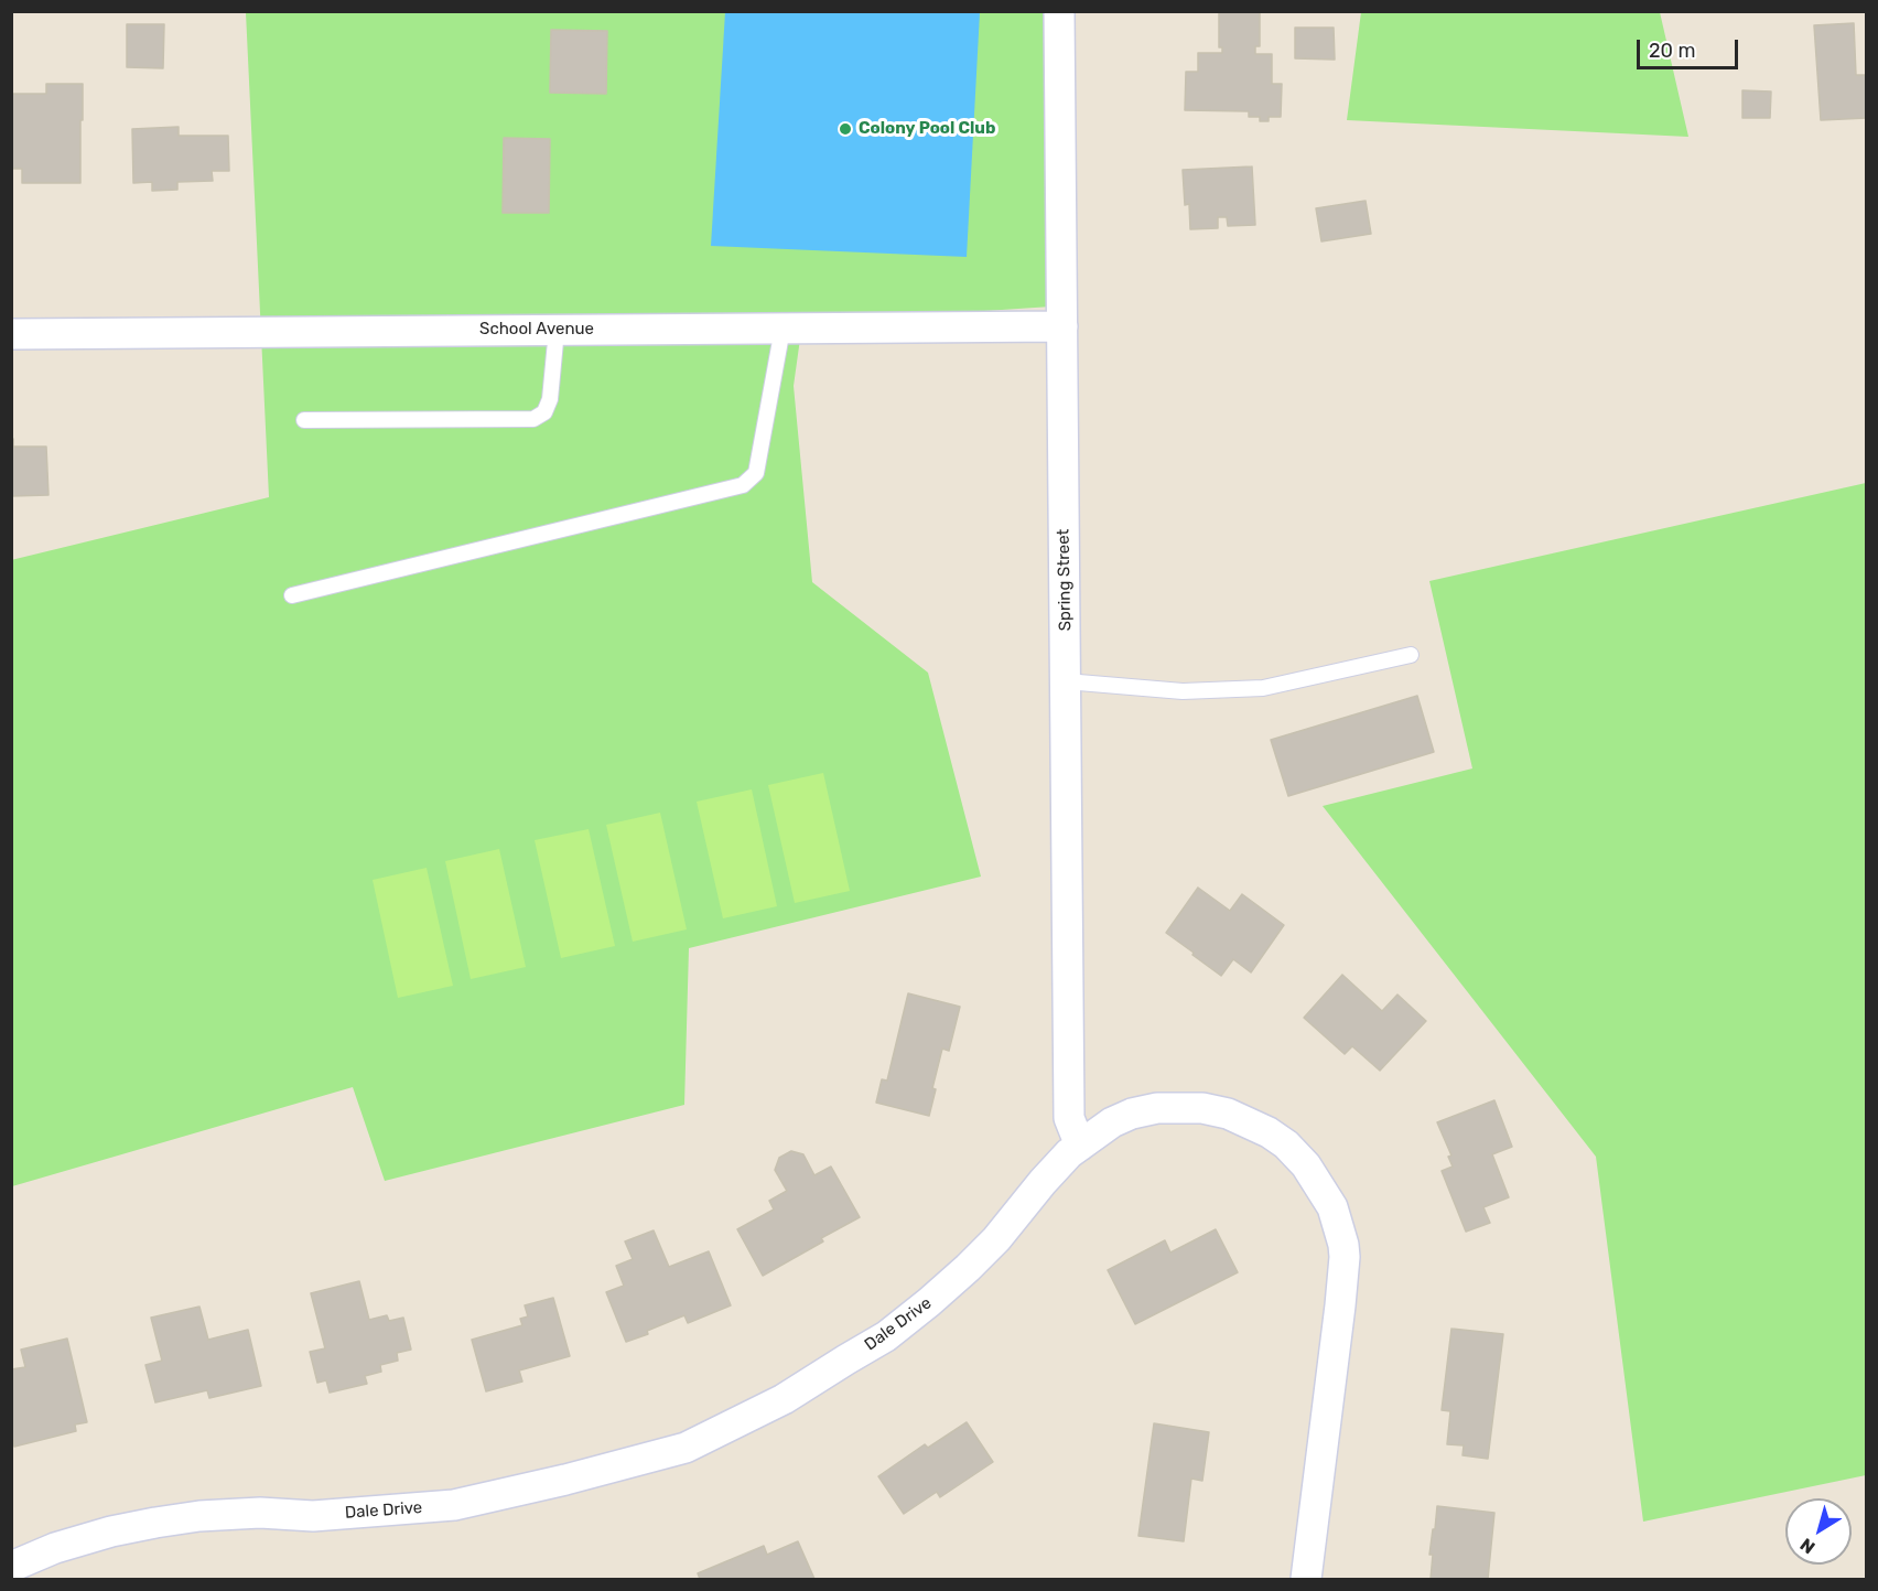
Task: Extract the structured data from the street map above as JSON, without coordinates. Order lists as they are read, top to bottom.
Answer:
{
  "streets": {
    "street": ["School Avenue", "Spring Street", "Dale Drive"]
  },
  "crossings": [
    ["School Avenue", "Spring Street"],
    ["Spring Street", "Dale Drive"]
  ],
  "places": ["Colony Pool Club"],
  "scale_bar": "20 m",
  "north": "bottom left"
}
